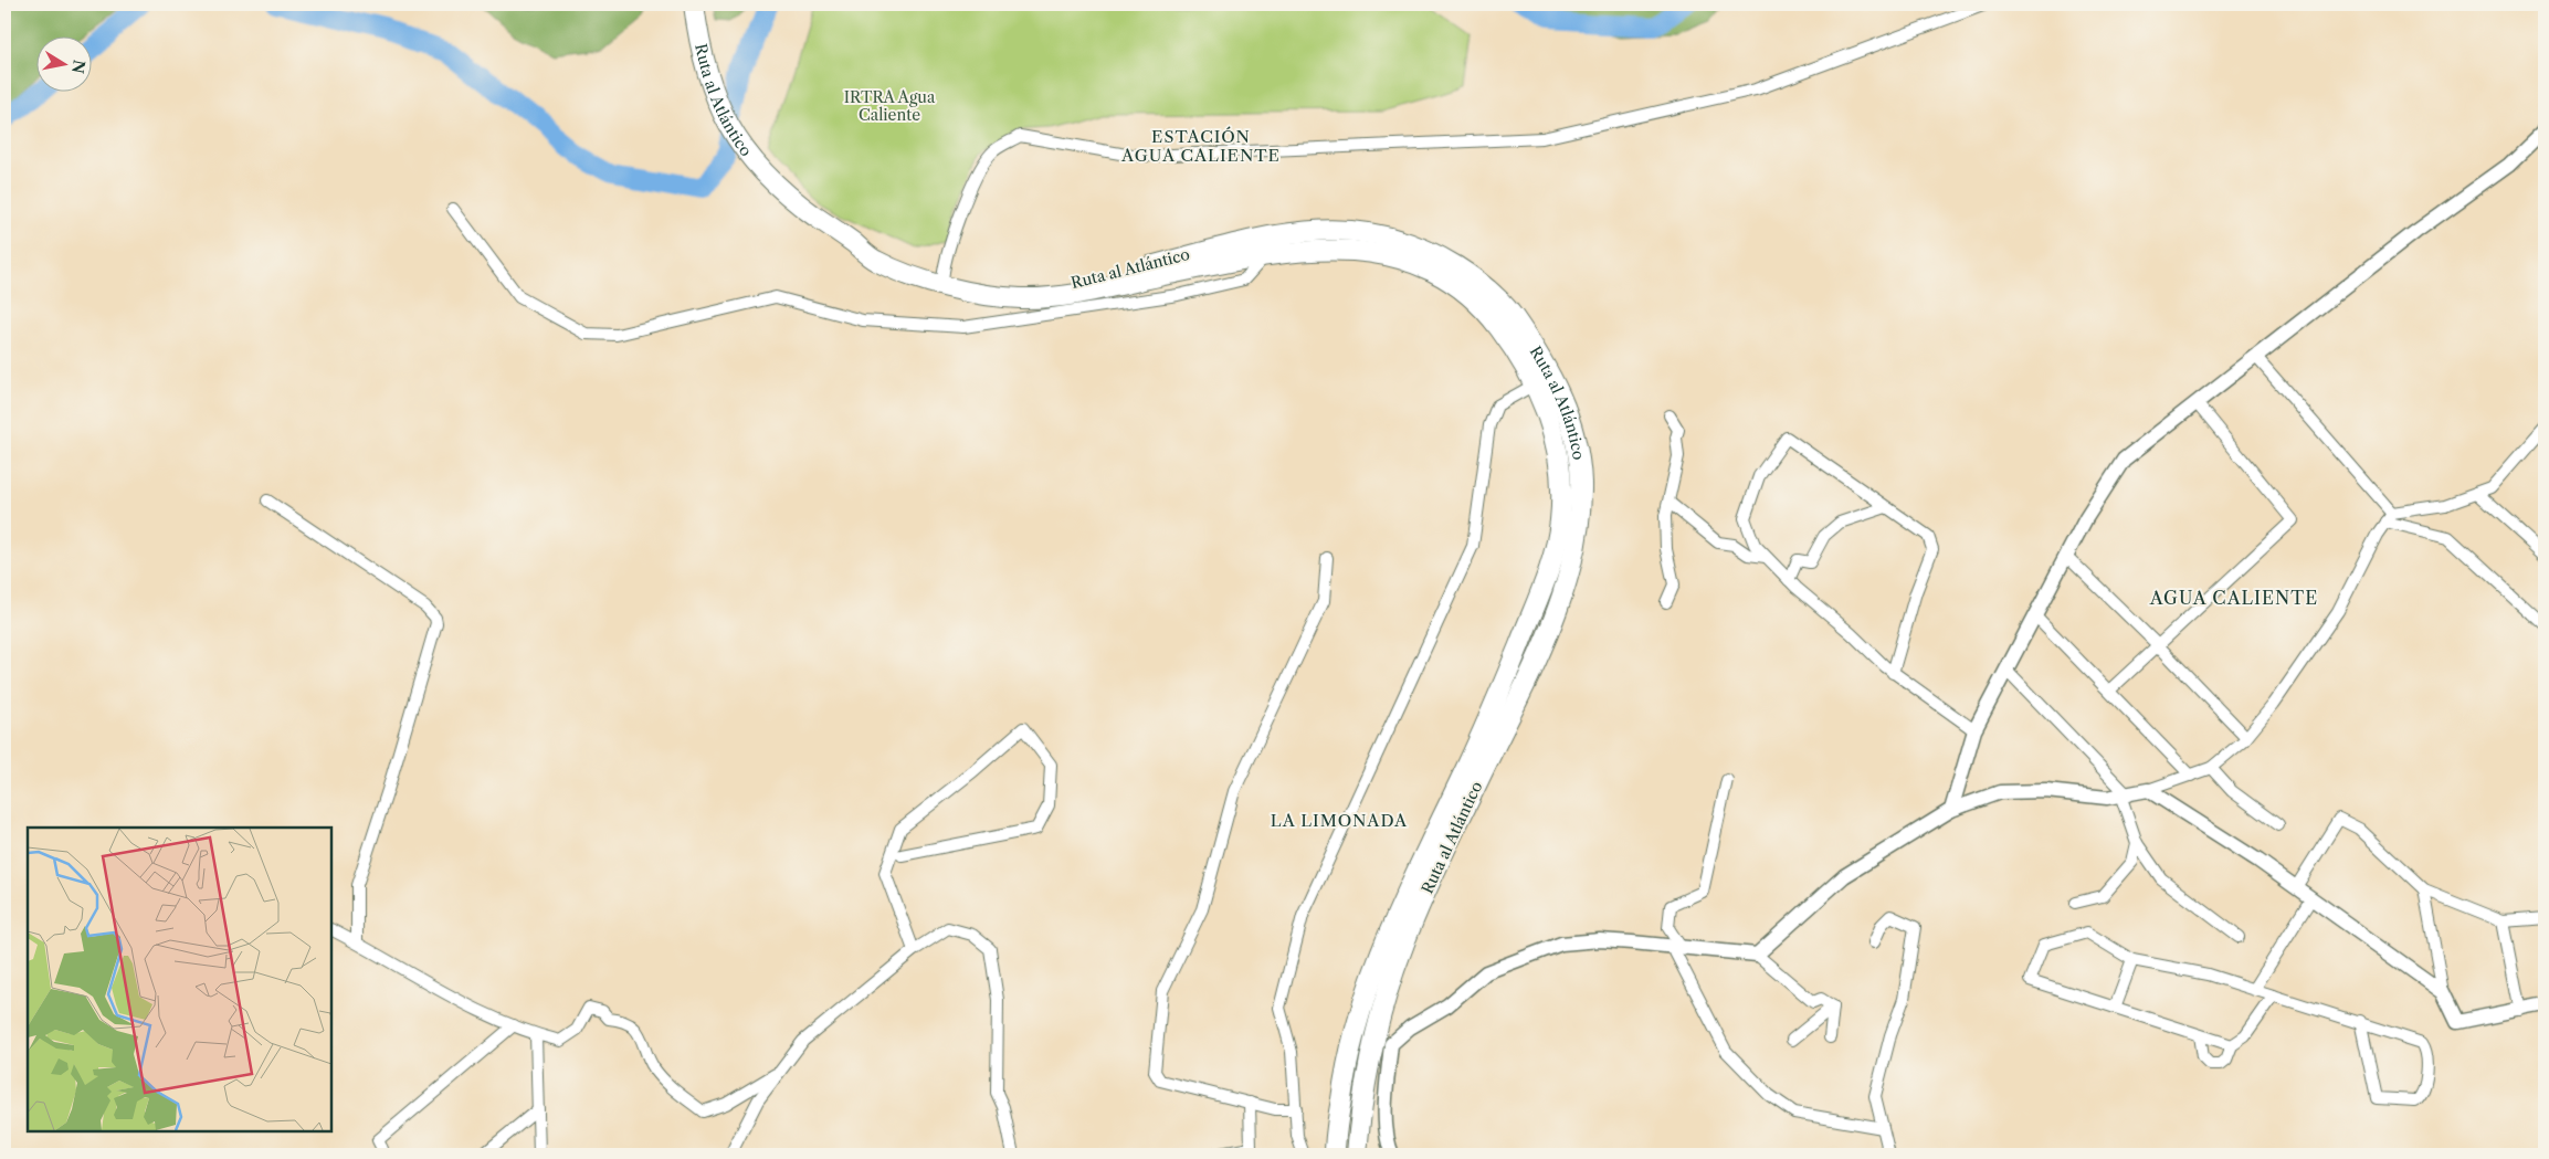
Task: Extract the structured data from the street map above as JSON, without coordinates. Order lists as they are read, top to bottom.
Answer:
{
  "streets": {
    "highway": ["Ruta al Atlántico"]
  },
  "districts": ["ESTACIÓN AGUA CALIENTE", "AGUA CALIENTE", "LA LIMONADA"],
  "parks": ["IRTRA Agua Caliente"],
  "north": "right"
}
